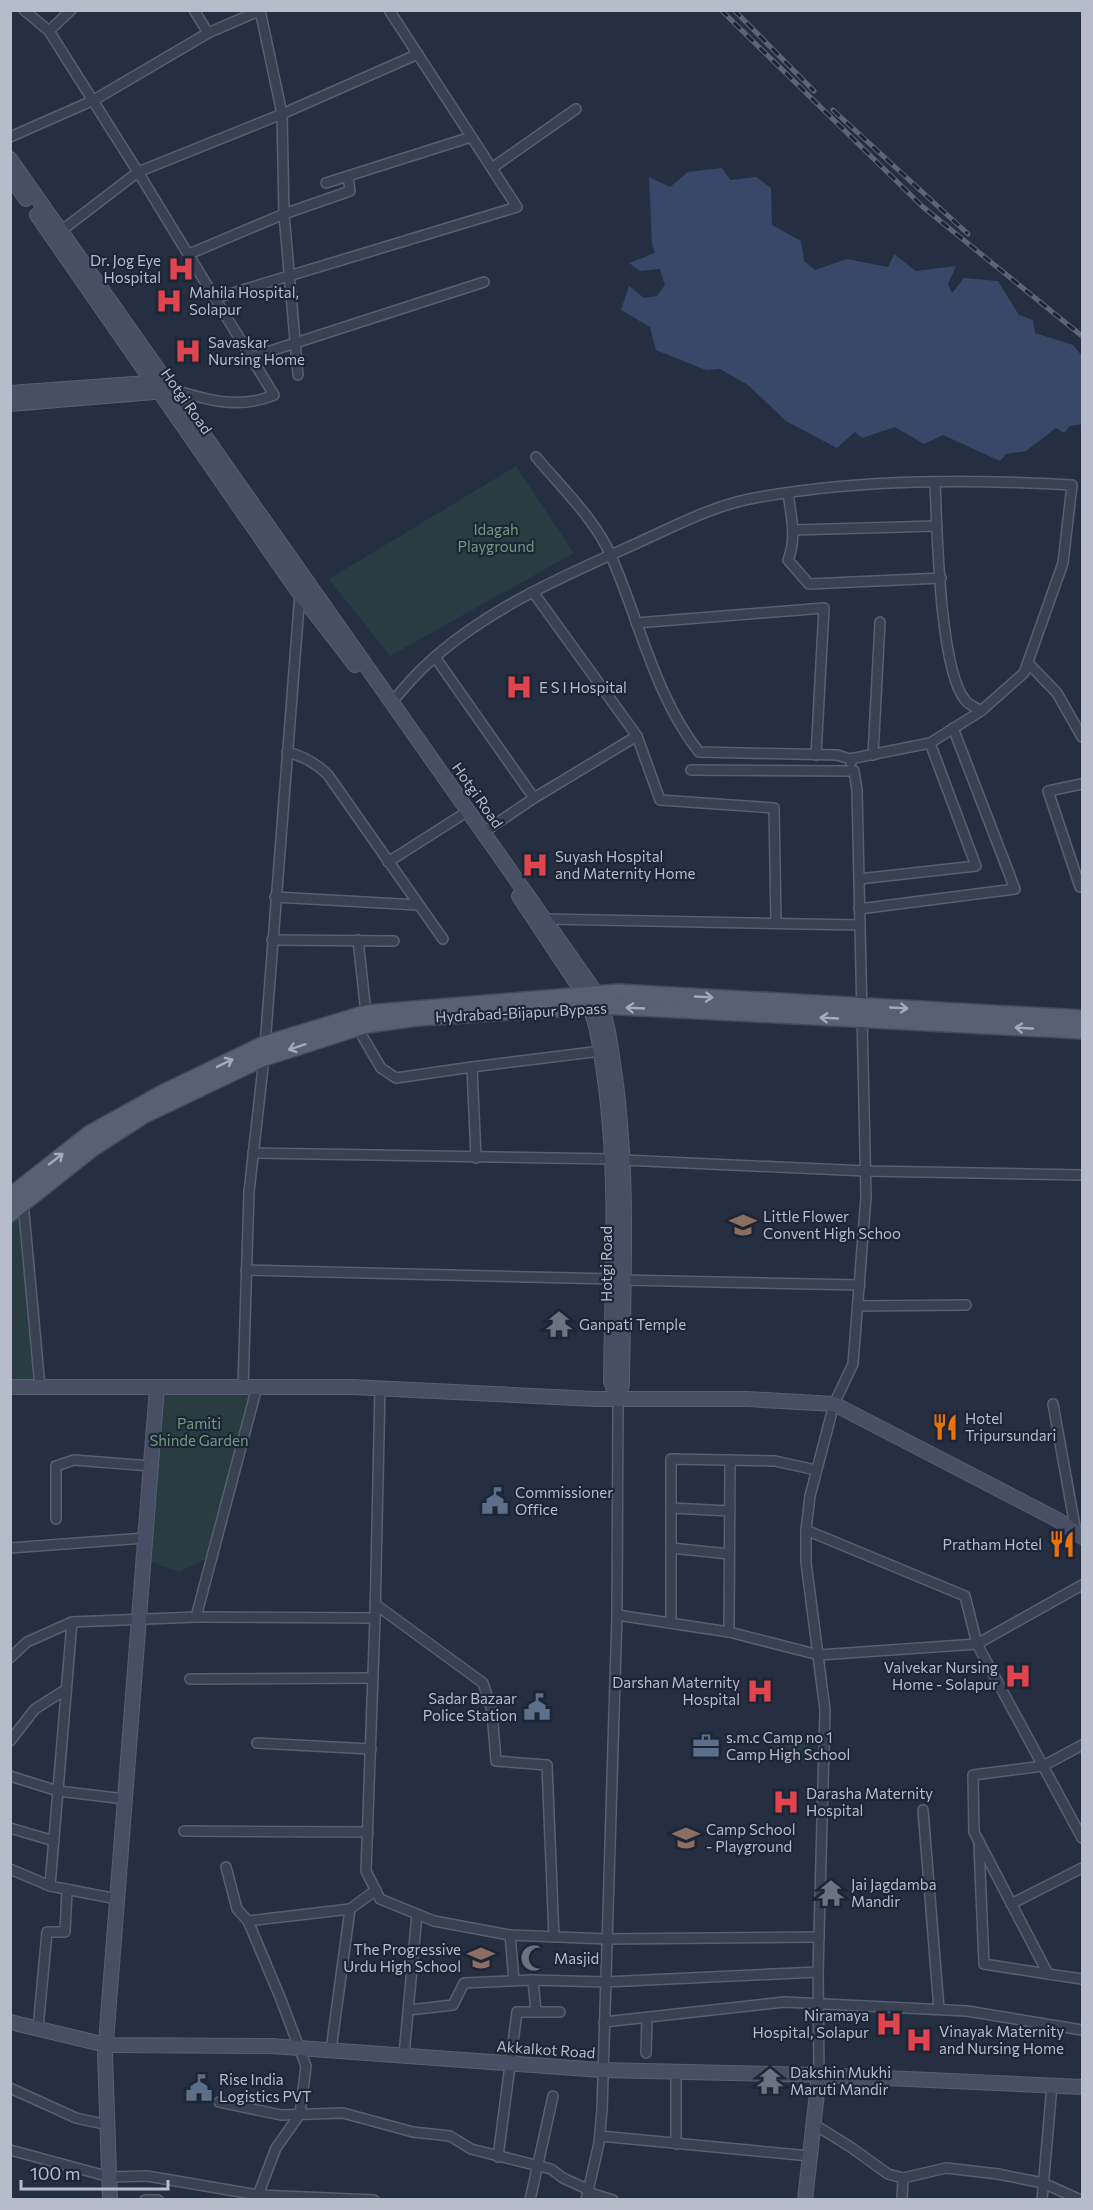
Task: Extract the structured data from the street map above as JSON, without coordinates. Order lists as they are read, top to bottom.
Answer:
{
  "streets": {
    "main road": ["Hotgi Road", "Hydrabad-Bijapur Bypass", "Akkalkot Road"]
  },
  "crossings": [
    ["Hotgi Road", "Hydrabad-Bijapur Bypass"]
  ],
  "parks": ["Idagah Playground", "Pamiti Shinde Garden"],
  "places": {
    "hospital": [
      "Dr. Jog Eye Hospital",
      "Mahila Hospital, Solapur",
      "Savaskar Nursing Home",
      "E S I Hospital",
      "Suyash Hospital and Maternity Home",
      "Valvekar Nursing Home - Solapur",
      "Darshan Maternity Hospital",
      "Darasha Maternity Hospital",
      "Niramaya Hospital, Solapur",
      "Vinayak Maternity and Nursing Home"
    ],
    "school or university": ["Little Flower Convent High Schoo", "Camp School - Playground", "The Progressive Urdu High School"],
    "temple": ["Ganpati Temple", "Jai Jagdamba Mandir", "Dakshin Mukhi Maruti Mandir"],
    "restaurant": ["Hotel Tripursundari", "Pratham Hotel"],
    "public building": ["Commissioner Office", "Sadar Bazaar Police Station", "Rise India Logistics PVT"],
    "office": ["s.m.c Camp no 1 Camp High School"],
    "mosque": ["Masjid"]
  },
  "scale_bar": "100 m"
}
